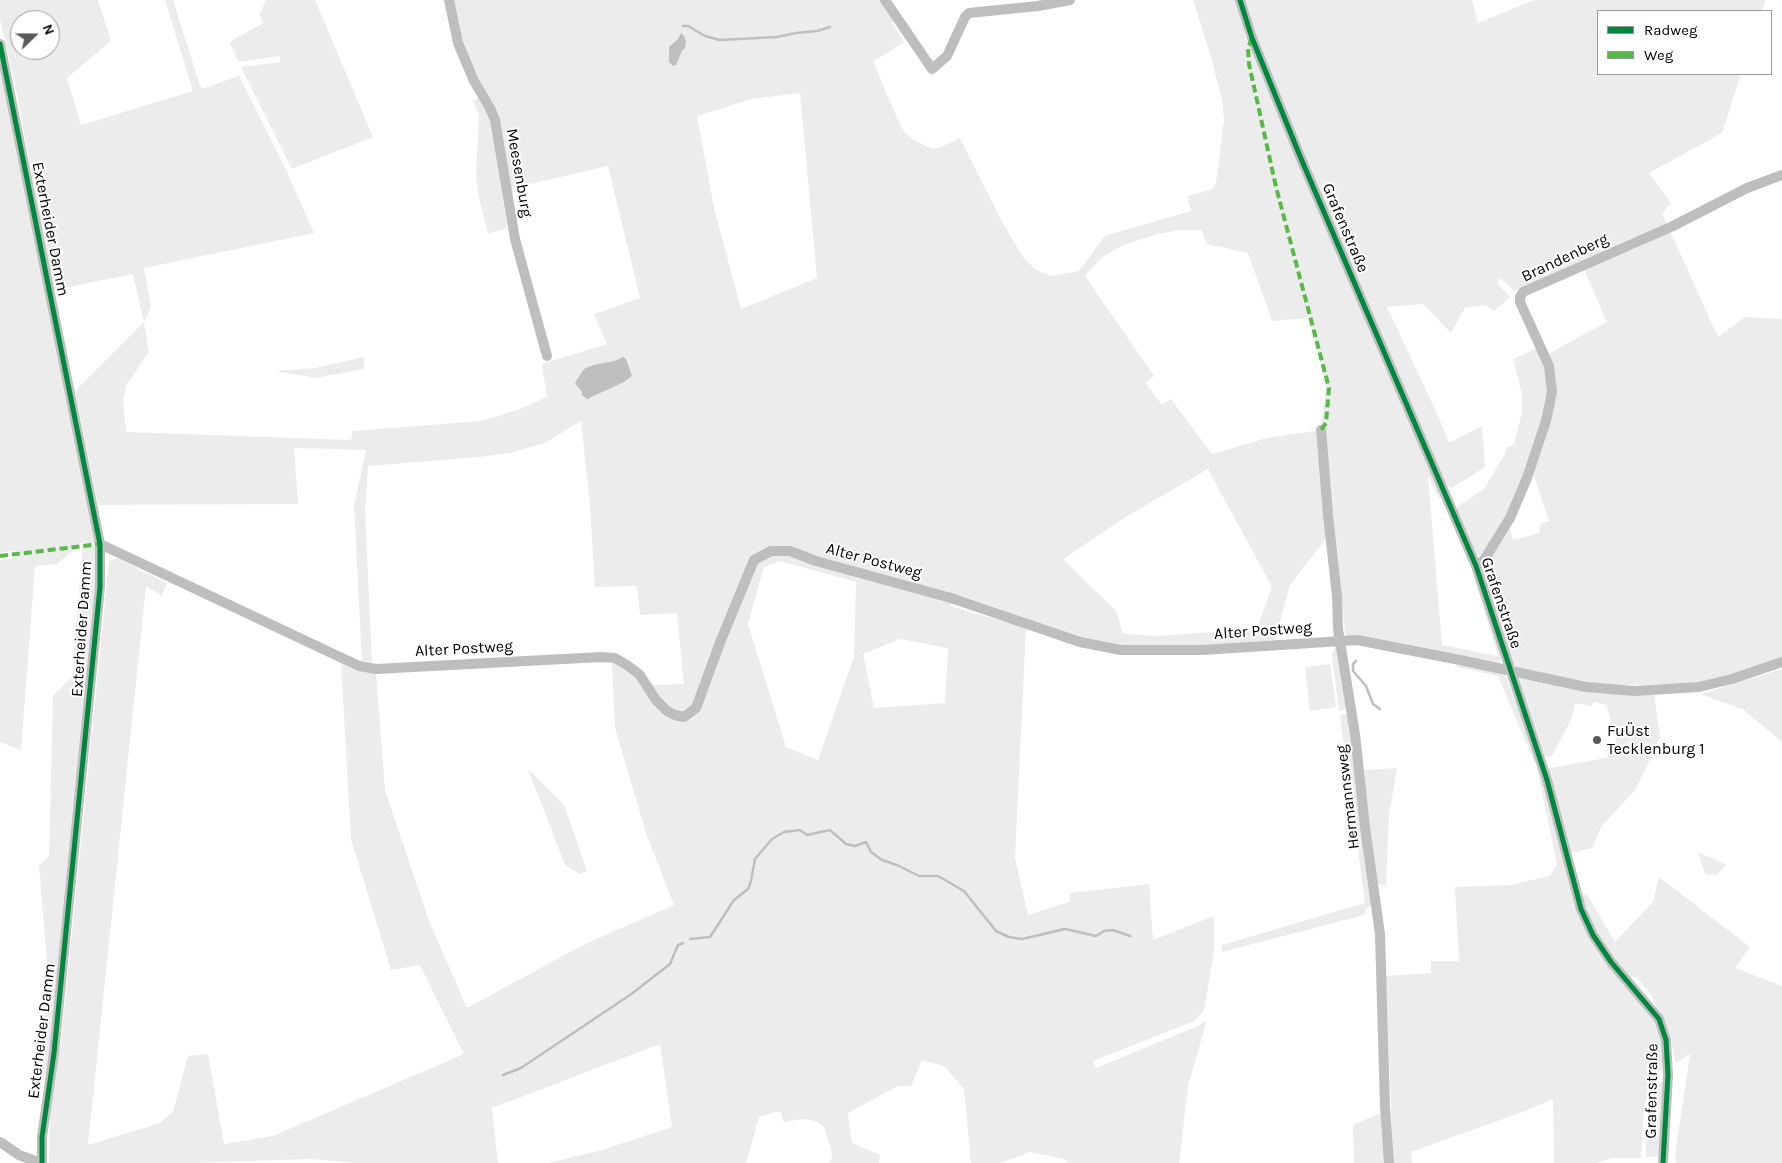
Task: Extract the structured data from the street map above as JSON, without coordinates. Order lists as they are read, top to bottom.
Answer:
{
  "streets": {
    "street": [
      "Meesenburg",
      "Grafenstraße",
      "Exterheider Damm",
      "Brandenberg",
      "Alter Postweg",
      "Hermannsweg"
    ]
  },
  "crossings": [
    ["Grafenstraße", "Brandenberg"],
    ["Grafenstraße", "Alter Postweg"],
    ["Exterheider Damm", "Alter Postweg"],
    ["Alter Postweg", "Hermannsweg"]
  ],
  "places": ["FuÜst Tecklenburg 1"],
  "legend": ["Radweg", "Weg"],
  "north": "right"
}
